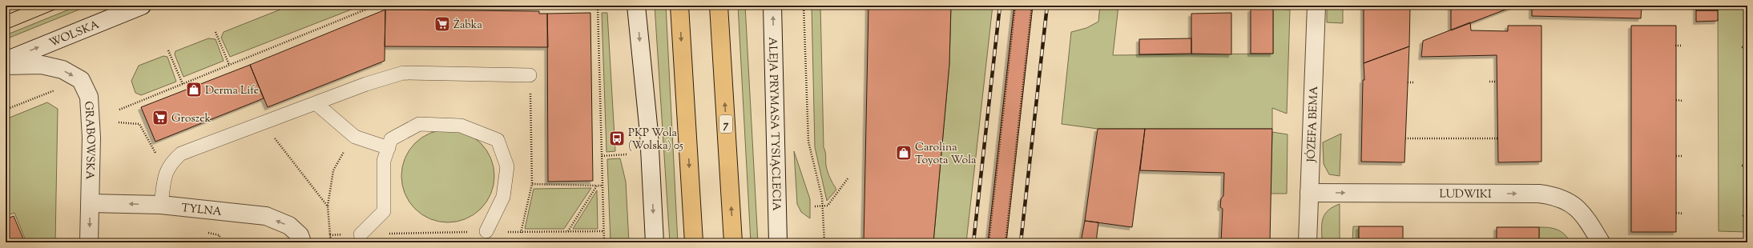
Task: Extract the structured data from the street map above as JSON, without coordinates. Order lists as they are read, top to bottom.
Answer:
{
  "streets": {
    "main road": ["7"],
    "street": [
      "WOLSKA",
      "ALEJA PRYMASA TYSIĄCLECIA",
      "JÓZEFA BEMA",
      "GRABOWSKA",
      "LUDWIKI",
      "TYLNA"
    ]
  },
  "crossings": [
    ["JÓZEFA BEMA", "LUDWIKI"],
    ["GRABOWSKA", "TYLNA"]
  ],
  "one_way": [
    "WOLSKA",
    "GRABOWSKA",
    "LUDWIKI",
    "TYLNA"
  ],
  "places": {
    "supermarket": ["Żabka", "Groszek"],
    "shop": ["Derma Life", "Carolina Toyota Wola"],
    "bus stop": ["PKP Wola (Wolska) 05"]
  }
}
